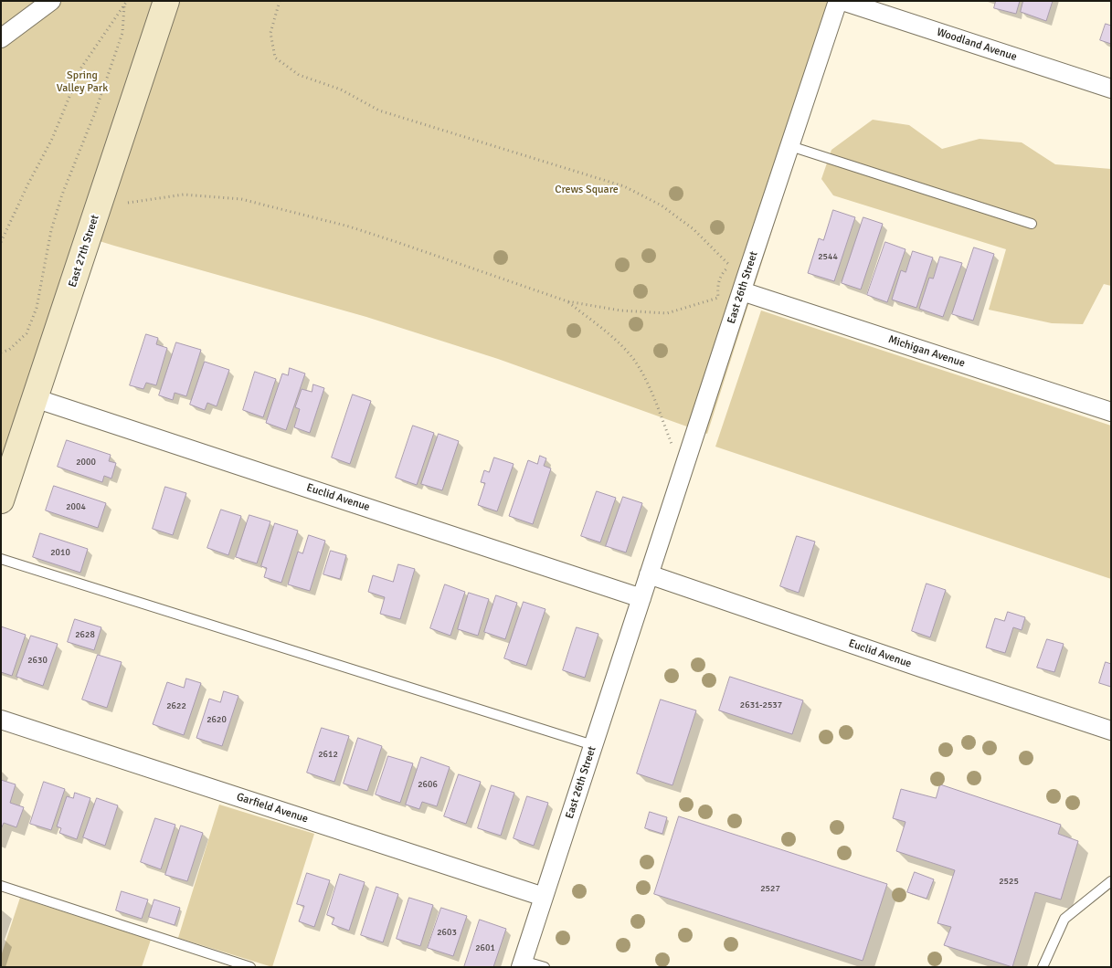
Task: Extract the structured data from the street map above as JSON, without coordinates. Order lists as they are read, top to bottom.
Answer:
{
  "streets": {
    "main road": ["East 27th Street"],
    "street": [
      "Woodland Avenue",
      "East 26th Street",
      "Michigan Avenue",
      "Euclid Avenue",
      "Garfield Avenue"
    ]
  },
  "crossings": [
    ["East 27th Street", "Euclid Avenue"],
    ["East 26th Street", "Michigan Avenue"],
    ["East 26th Street", "Euclid Avenue"],
    ["East 26th Street", "Garfield Avenue"]
  ],
  "parks": ["Spring Valley Park", "Crews Square"],
  "house_numbers": [
    "2544",
    "2000",
    "2004",
    "2010",
    "2628",
    "2630",
    "2631-2537",
    "2622",
    "2620",
    "2612",
    "2606",
    "2525",
    "2527",
    "2603",
    "2601"
  ]
}
